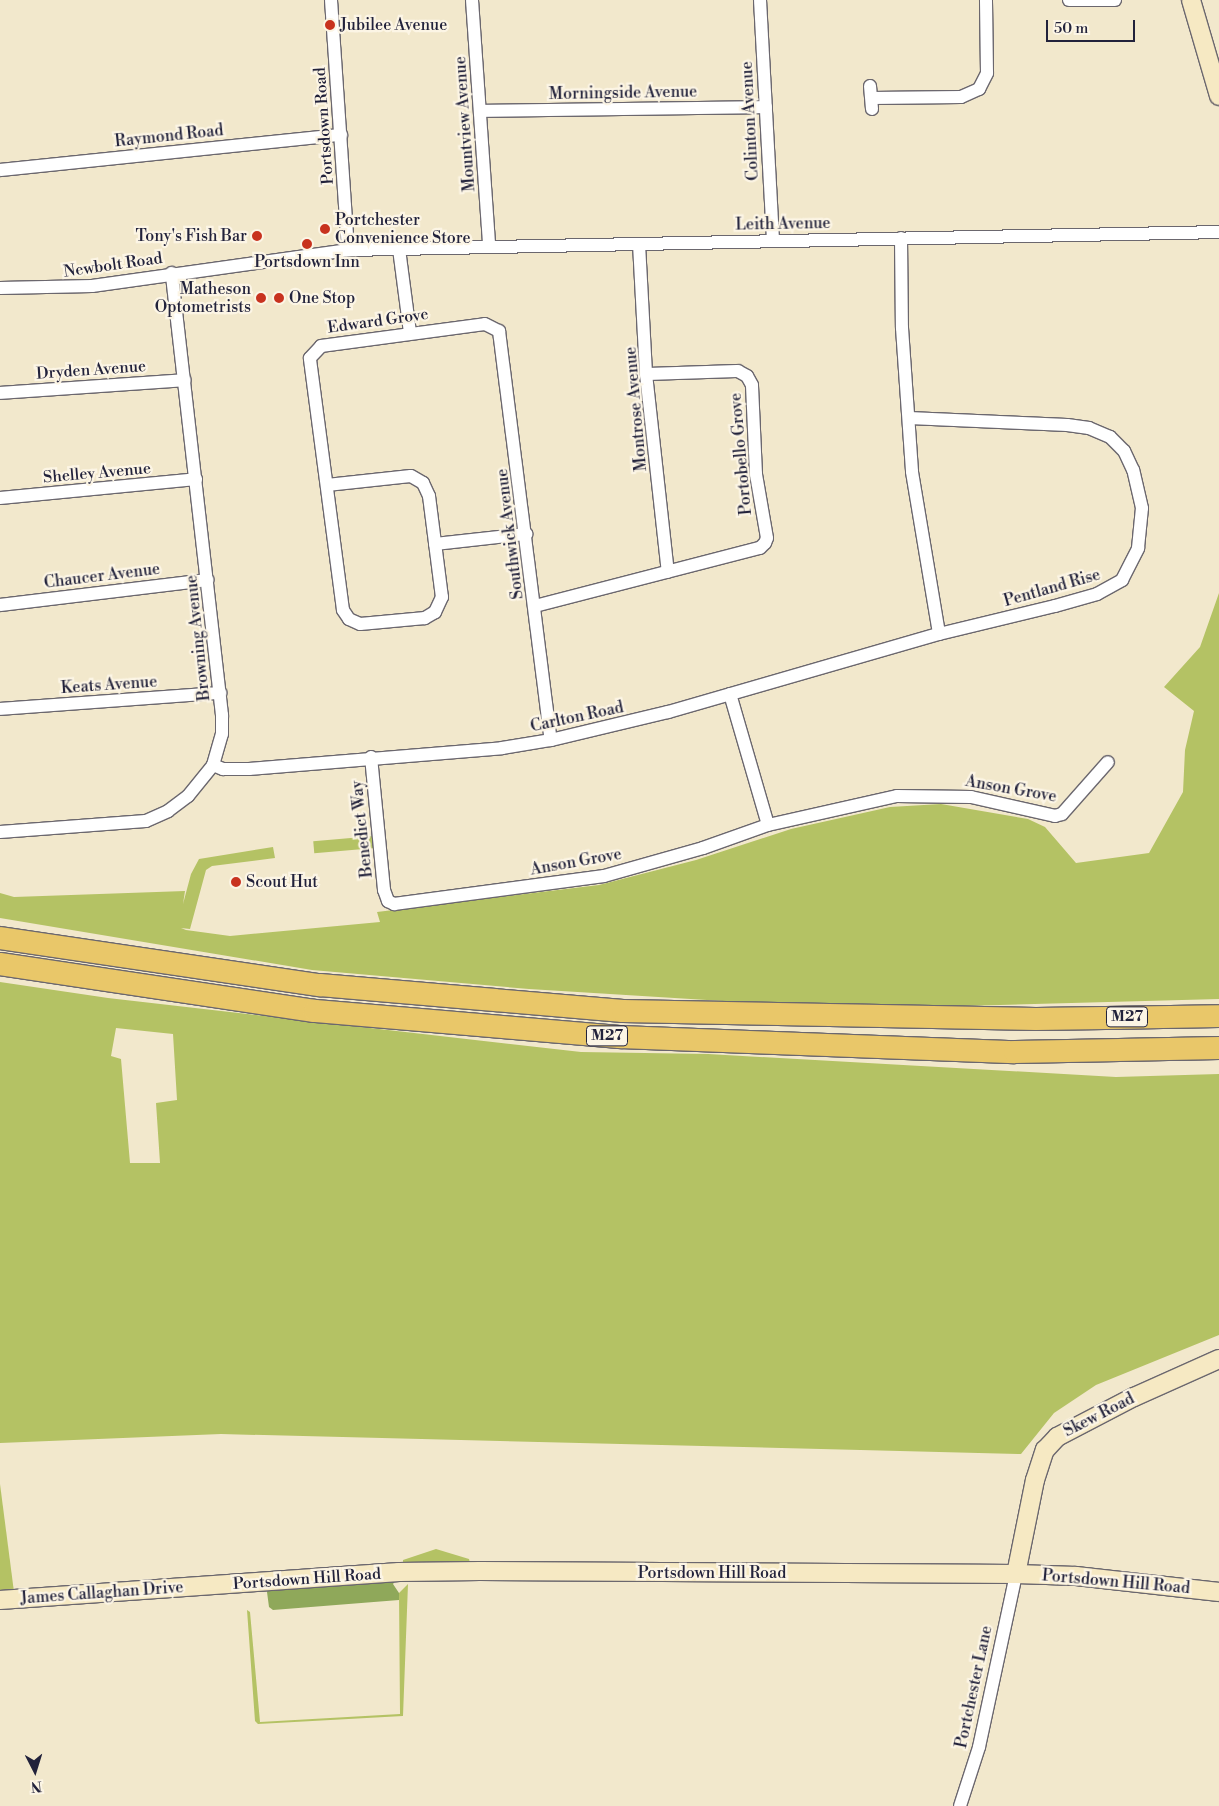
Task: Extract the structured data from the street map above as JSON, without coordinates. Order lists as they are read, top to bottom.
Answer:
{
  "streets": {
    "highway": ["M27"],
    "street": [
      "Morningside Avenue",
      "Colinton Avenue",
      "Mountview Avenue",
      "Portsdown Road",
      "Raymond Road",
      "Leith Avenue",
      "Newbolt Road",
      "Edward Grove",
      "Dryden Avenue",
      "Montrose Avenue",
      "Portobello Grove",
      "Shelley Avenue",
      "Southwick Avenue",
      "Chaucer Avenue",
      "Pentland Rise",
      "Browning Avenue",
      "Keats Avenue",
      "Carlton Road",
      "Anson Grove",
      "Benedict Way",
      "Skew Road",
      "Portsdown Hill Road",
      "James Callaghan Drive",
      "Portchester Lane"
    ]
  },
  "crossings": [
    ["Morningside Avenue", "Colinton Avenue"],
    ["Morningside Avenue", "Mountview Avenue"],
    ["Colinton Avenue", "Leith Avenue"],
    ["Mountview Avenue", "Leith Avenue"],
    ["Portsdown Road", "Raymond Road"],
    ["Portsdown Road", "Leith Avenue"],
    ["Portsdown Road", "Newbolt Road"],
    ["Leith Avenue", "Newbolt Road"],
    ["Leith Avenue", "Montrose Avenue"],
    ["Newbolt Road", "Browning Avenue"],
    ["Edward Grove", "Southwick Avenue"],
    ["Dryden Avenue", "Browning Avenue"],
    ["Montrose Avenue", "Portobello Grove"],
    ["Portobello Grove", "Southwick Avenue"],
    ["Shelley Avenue", "Browning Avenue"],
    ["Southwick Avenue", "Carlton Road"],
    ["Chaucer Avenue", "Browning Avenue"],
    ["Pentland Rise", "Carlton Road"],
    ["Browning Avenue", "Keats Avenue"],
    ["Browning Avenue", "Carlton Road"],
    ["Carlton Road", "Benedict Way"],
    ["Anson Grove", "Benedict Way"],
    ["Skew Road", "Portsdown Hill Road"],
    ["Skew Road", "Portchester Lane"],
    ["Portsdown Hill Road", "James Callaghan Drive"],
    ["Portsdown Hill Road", "Portchester Lane"]
  ],
  "places": [
    "Jubilee Avenue",
    "Portchester Convenience Store",
    "Tony's Fish Bar",
    "Portsdown Inn",
    "Matheson Optometrists",
    "One Stop",
    "Scout Hut"
  ],
  "scale_bar": "50 m",
  "north": "bottom"
}
